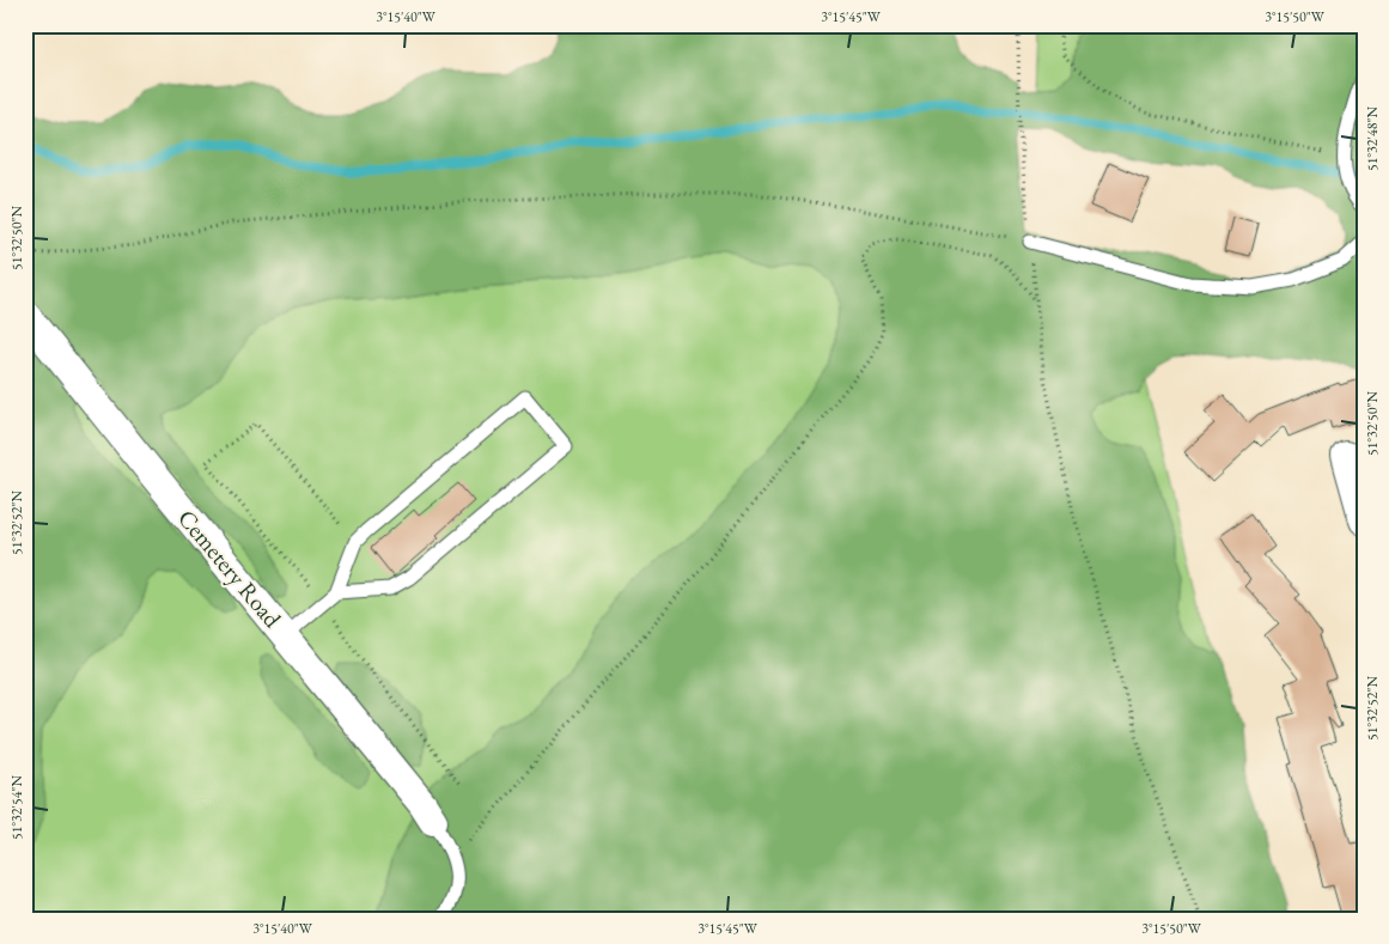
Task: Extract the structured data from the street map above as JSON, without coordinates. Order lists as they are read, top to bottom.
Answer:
{
  "streets": {
    "street": ["Cemetery Road"]
  },
  "coordinates": [
    "3°15'40\"W",
    "3°15'45\"W",
    "3°15'50\"W",
    "51°32'48\"N",
    "51°32'50\"N",
    "51°32'52\"N",
    "51°32'54\"N"
  ]
}
